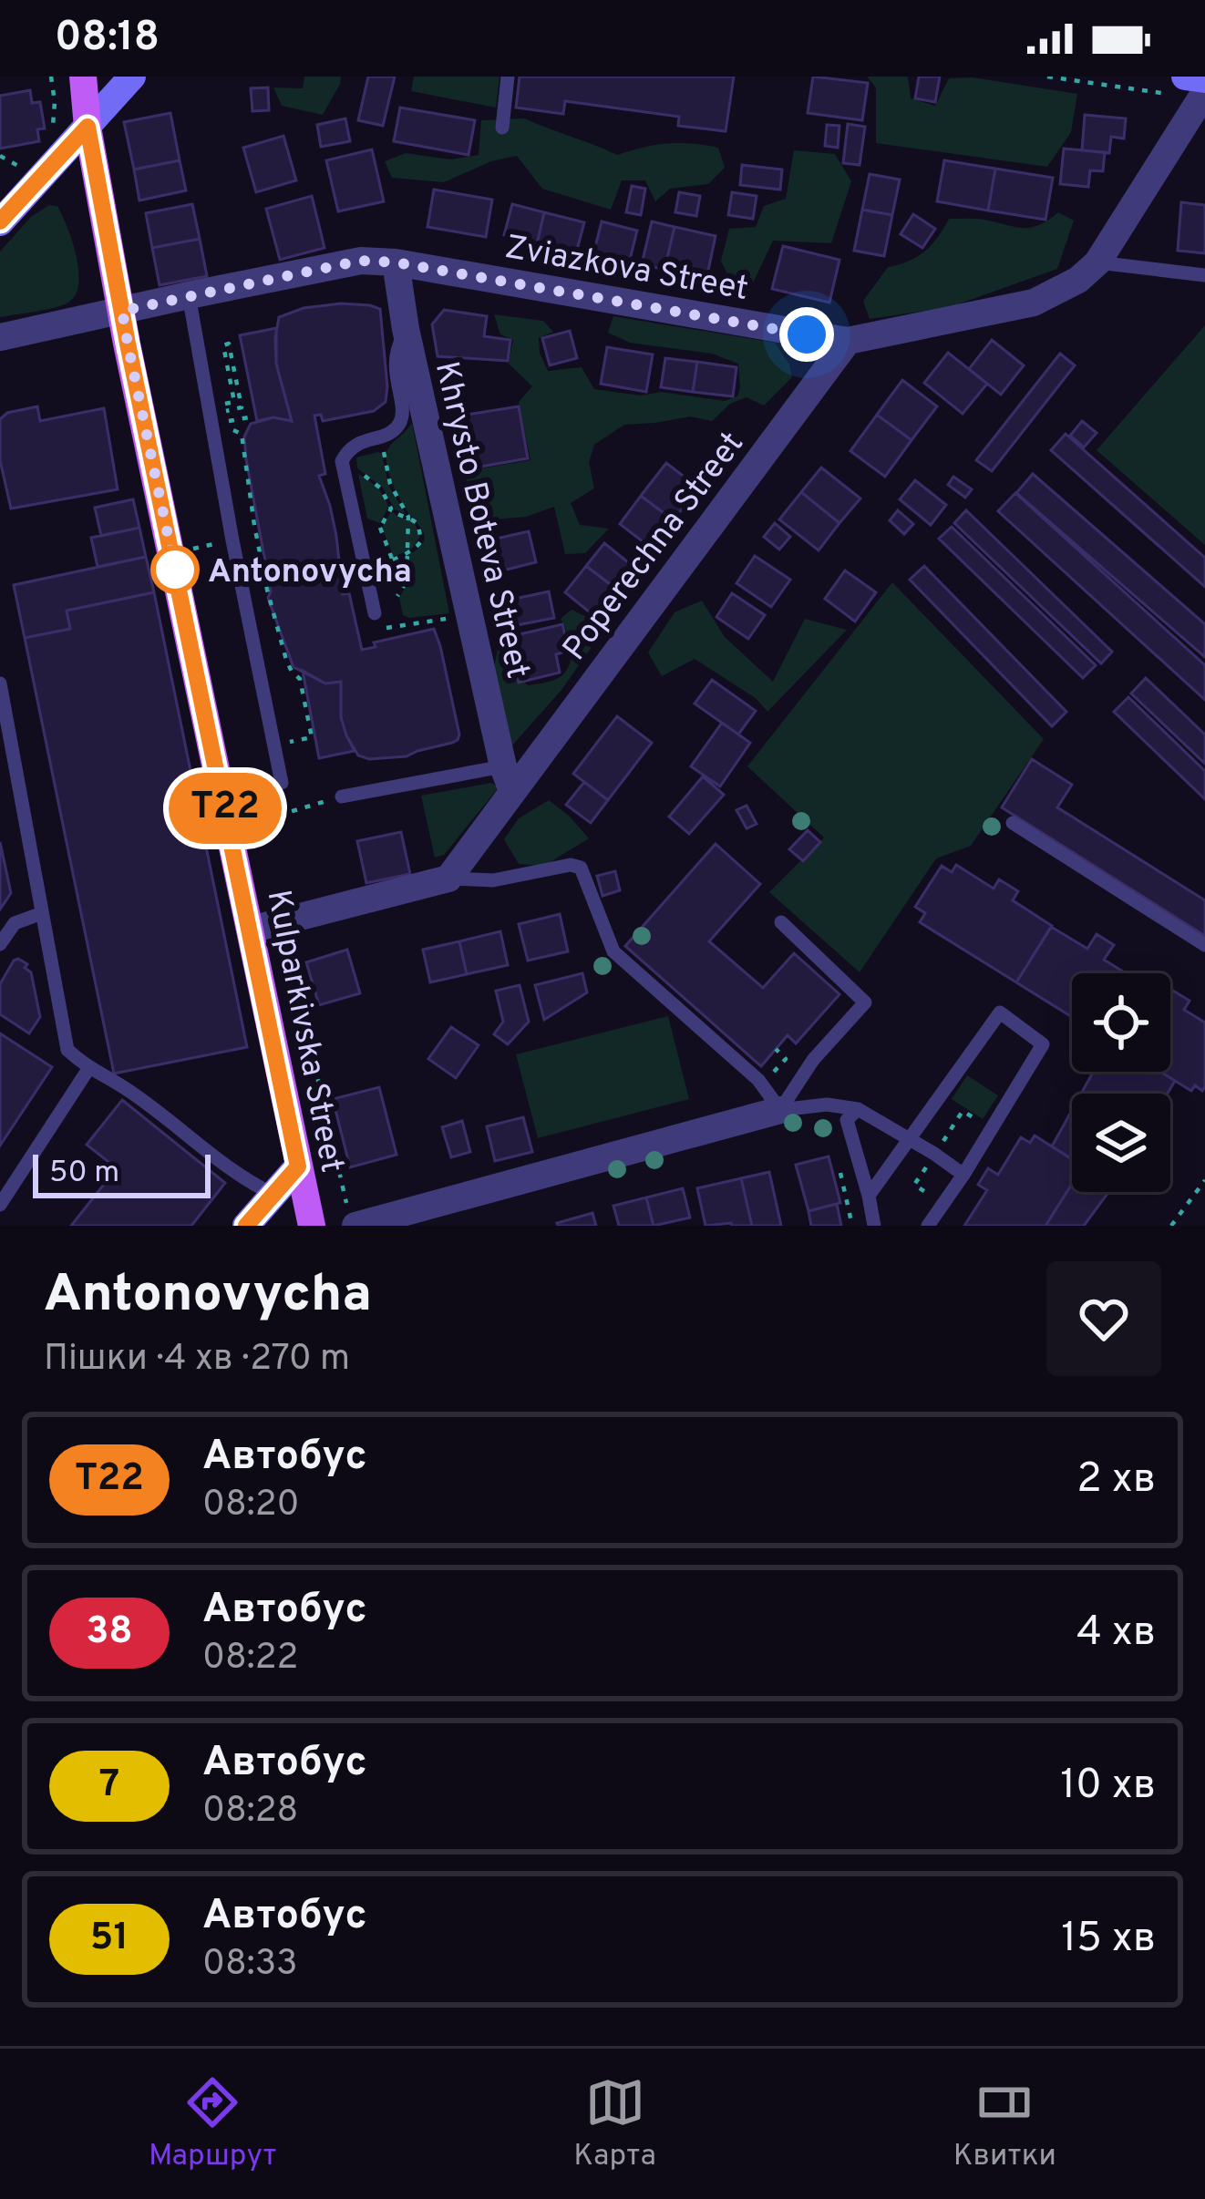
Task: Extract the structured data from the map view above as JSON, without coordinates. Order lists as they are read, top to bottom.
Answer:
{
  "streets": {
    "main road": ["Kulparkivska Street"],
    "street": ["Zviazkova Street", "Khrysto Boteva Street", "Poperechna Street"]
  },
  "crossings": [
    ["Zviazkova Street", "Khrysto Boteva Street"],
    ["Zviazkova Street", "Poperechna Street"],
    ["Zviazkova Street", "Kulparkivska Street"],
    ["Khrysto Boteva Street", "Poperechna Street"]
  ],
  "places": ["Antonovycha"],
  "lines": ["bus line Т22"],
  "scale_bar": "50 m",
  "page": {
    "status": "08:18",
    "on_map": "Т22",
    "scale": "50 m",
    "heading": ["Antonovycha", "Пішки · 4 хв · 270 m"],
    "list": [
      {
        "mark": "Т22",
        "name": "Автобус",
        "note": "08:20",
        "value": "2 хв"
      },
      {
        "mark": "38",
        "name": "Автобус",
        "note": "08:22",
        "value": "4 хв"
      },
      {
        "mark": "7",
        "name": "Автобус",
        "note": "08:28",
        "value": "10 хв"
      },
      {
        "mark": "51",
        "name": "Автобус",
        "note": "08:33",
        "value": "15 хв"
      }
    ],
    "tabs": ["Маршрут", "Карта", "Квитки"]
  }
}
